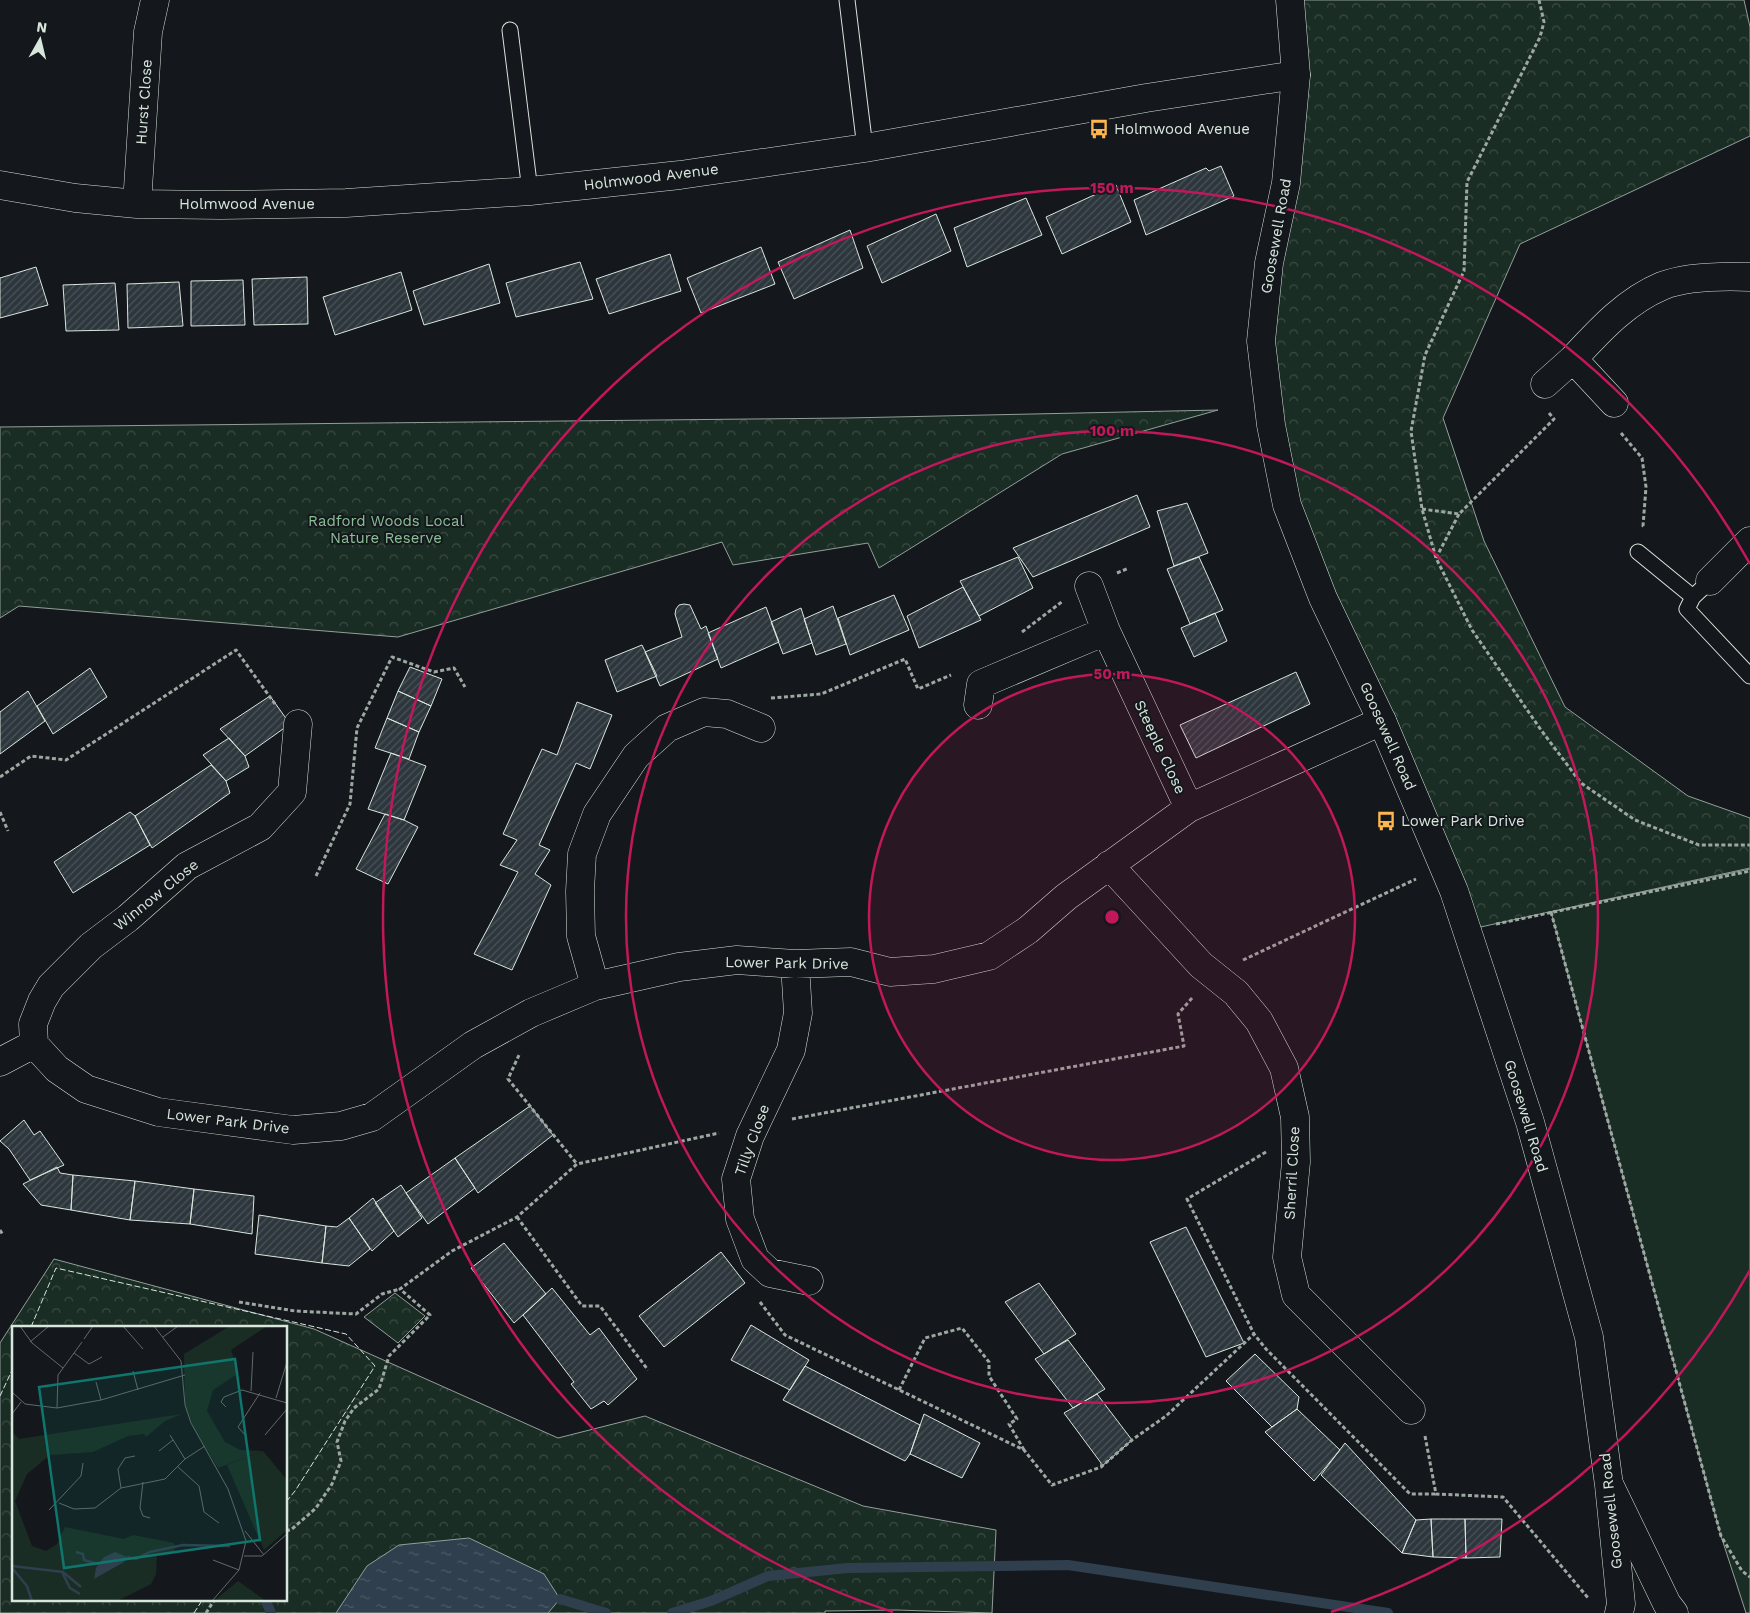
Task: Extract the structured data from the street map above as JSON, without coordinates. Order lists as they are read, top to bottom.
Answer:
{
  "streets": {
    "street": [
      "Hurst Close",
      "Holmwood Avenue",
      "Goosewell Road",
      "Steeple Close",
      "Winnow Close",
      "Lower Park Drive",
      "Tilly Close",
      "Sherril Close"
    ]
  },
  "crossings": [
    ["Hurst Close", "Holmwood Avenue"],
    ["Holmwood Avenue", "Goosewell Road"],
    ["Goosewell Road", "Lower Park Drive"],
    ["Steeple Close", "Lower Park Drive"],
    ["Winnow Close", "Lower Park Drive"],
    ["Lower Park Drive", "Tilly Close"],
    ["Lower Park Drive", "Sherril Close"]
  ],
  "parks": ["Radford Woods Local Nature Reserve"],
  "places": {
    "bus stop": ["Holmwood Avenue", "Lower Park Drive"]
  },
  "north": "top",
  "rings": ["150 m", "100 m", "50 m"]
}
